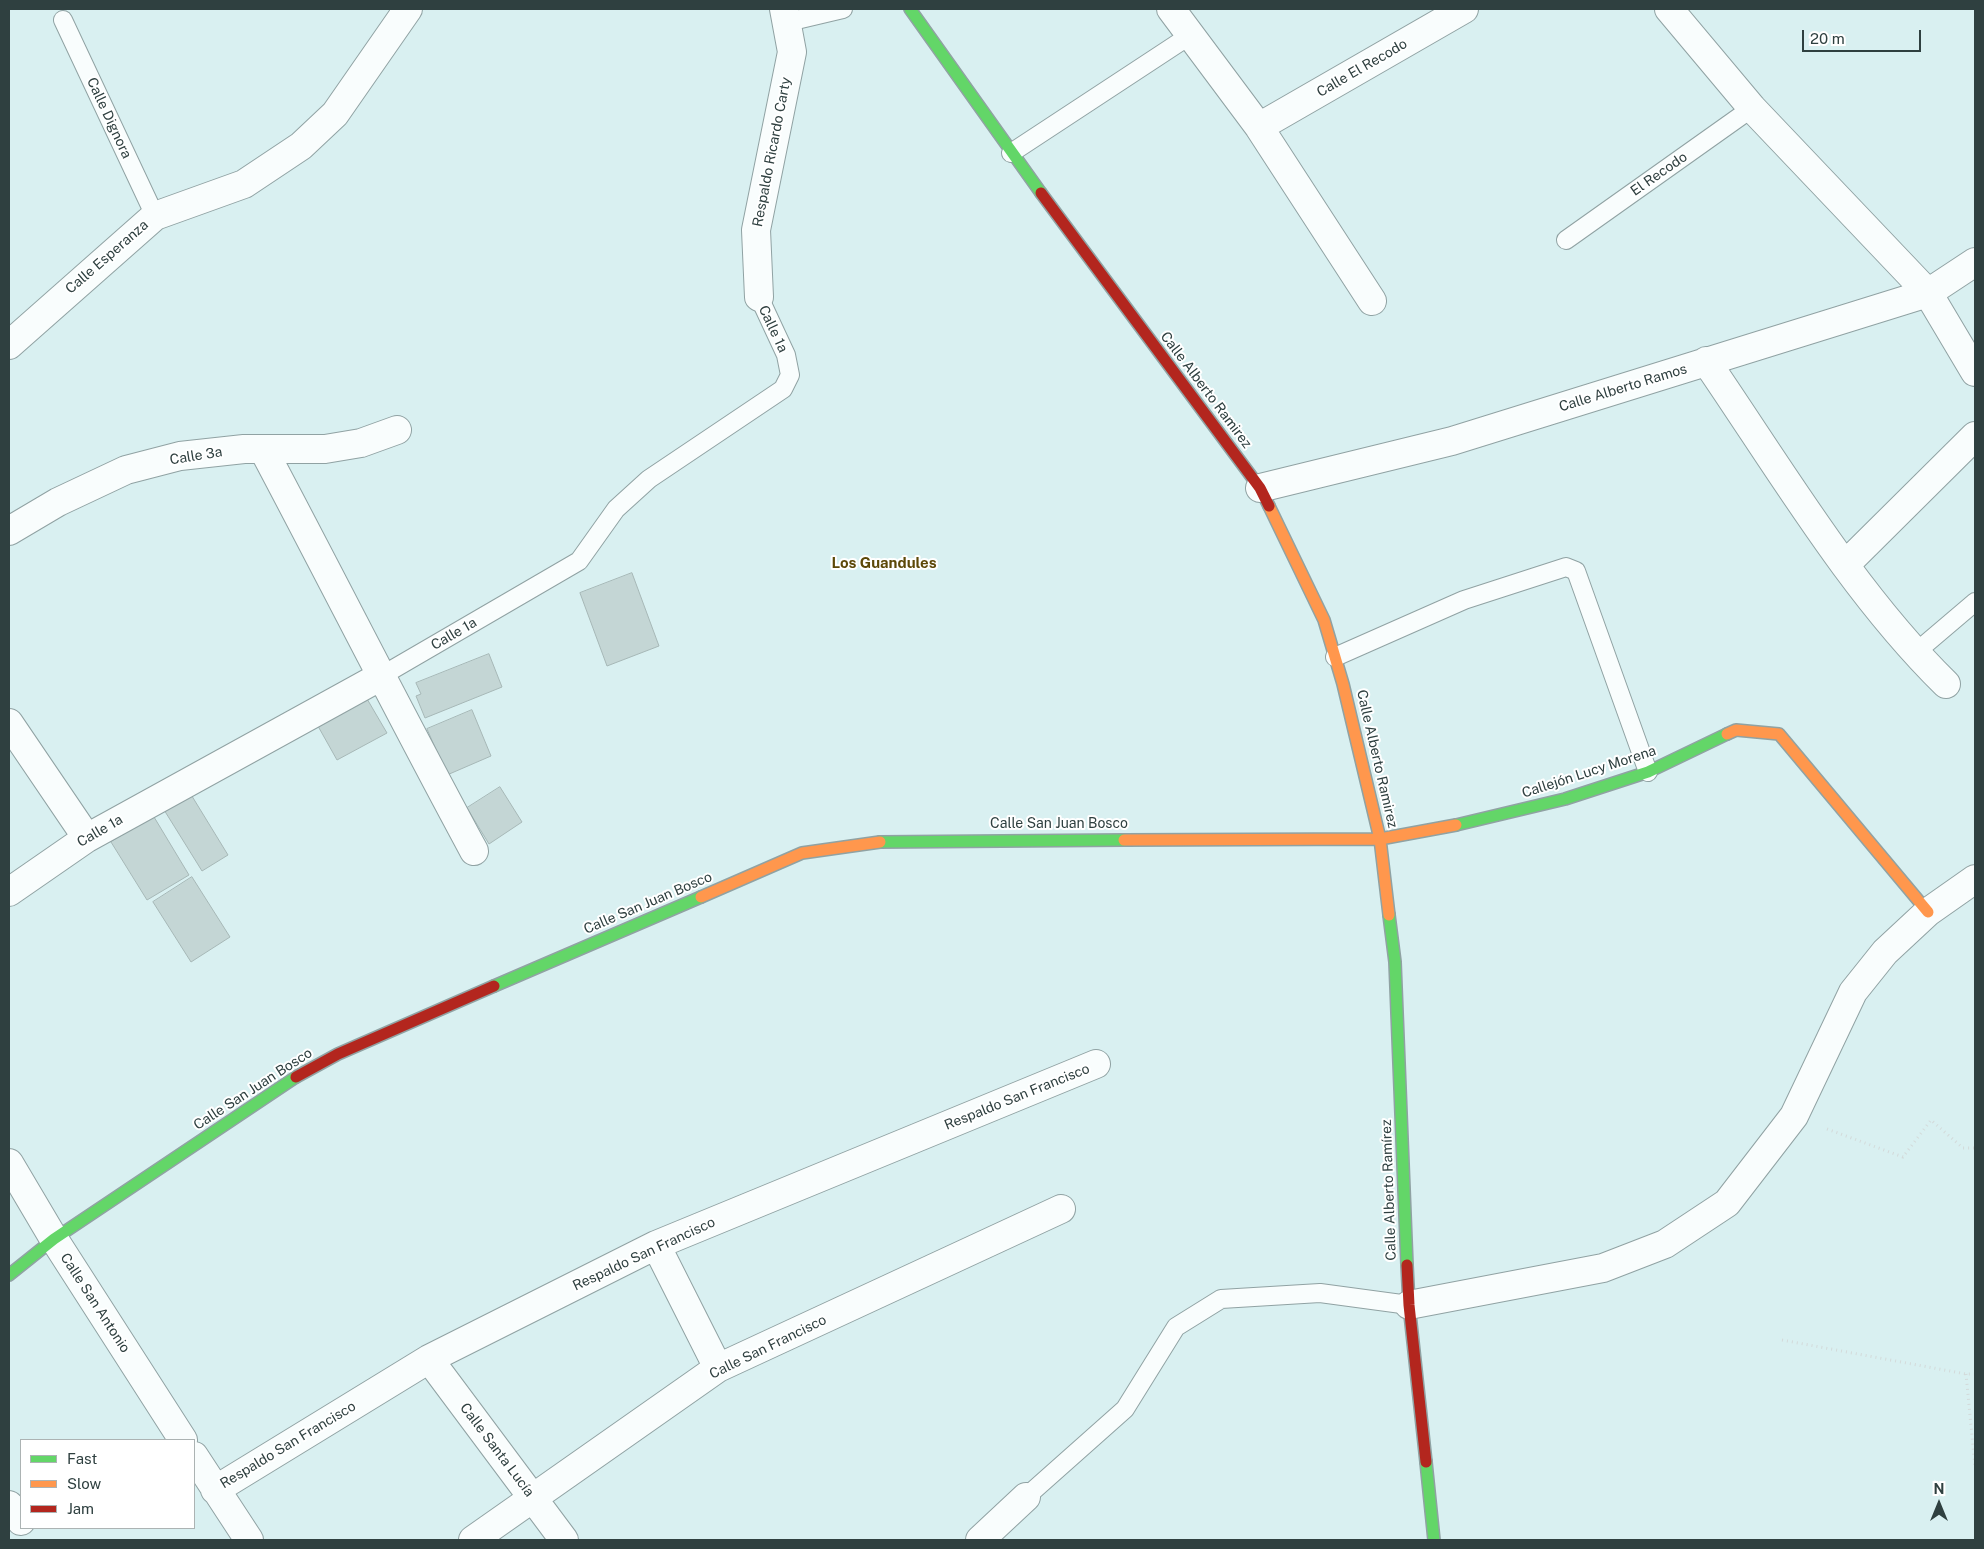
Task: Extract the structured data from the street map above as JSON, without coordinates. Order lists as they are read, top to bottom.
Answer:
{
  "streets": {
    "street": [
      "Calle El Recodo",
      "Respaldo Ricardo Carty",
      "Calle Esperanza",
      "Calle 1a",
      "Calle Alberto Ramos",
      "Calle Alberto Ramirez",
      "Calle 3a",
      "Callejón Lucy Morena",
      "Calle San Juan Bosco",
      "Respaldo San Francisco",
      "Calle Alberto Ramírez",
      "Calle San Antonio",
      "Calle San Francisco",
      "Calle Santa Lucía"
    ],
    "lane": ["Calle Dignora", "El Recodo"]
  },
  "crossings": [
    ["Calle Dignora", "Calle Esperanza"],
    ["Respaldo Ricardo Carty", "Calle 1a"],
    ["Calle Alberto Ramos", "Calle Alberto Ramirez"],
    ["Calle Alberto Ramirez", "Callejón Lucy Morena"],
    ["Calle Alberto Ramirez", "Calle San Juan Bosco"],
    ["Calle Alberto Ramirez", "Calle Alberto Ramírez"],
    ["Callejón Lucy Morena", "Calle San Juan Bosco"],
    ["Callejón Lucy Morena", "Calle Alberto Ramírez"],
    ["Calle San Juan Bosco", "Calle Alberto Ramírez"],
    ["Calle San Juan Bosco", "Calle San Antonio"],
    ["Respaldo San Francisco", "Calle Santa Lucía"],
    ["Calle San Francisco", "Calle Santa Lucía"]
  ],
  "districts": ["Los Guandules"],
  "legend": ["Fast", "Slow", "Jam"],
  "scale_bar": "20 m",
  "north": "top"
}
